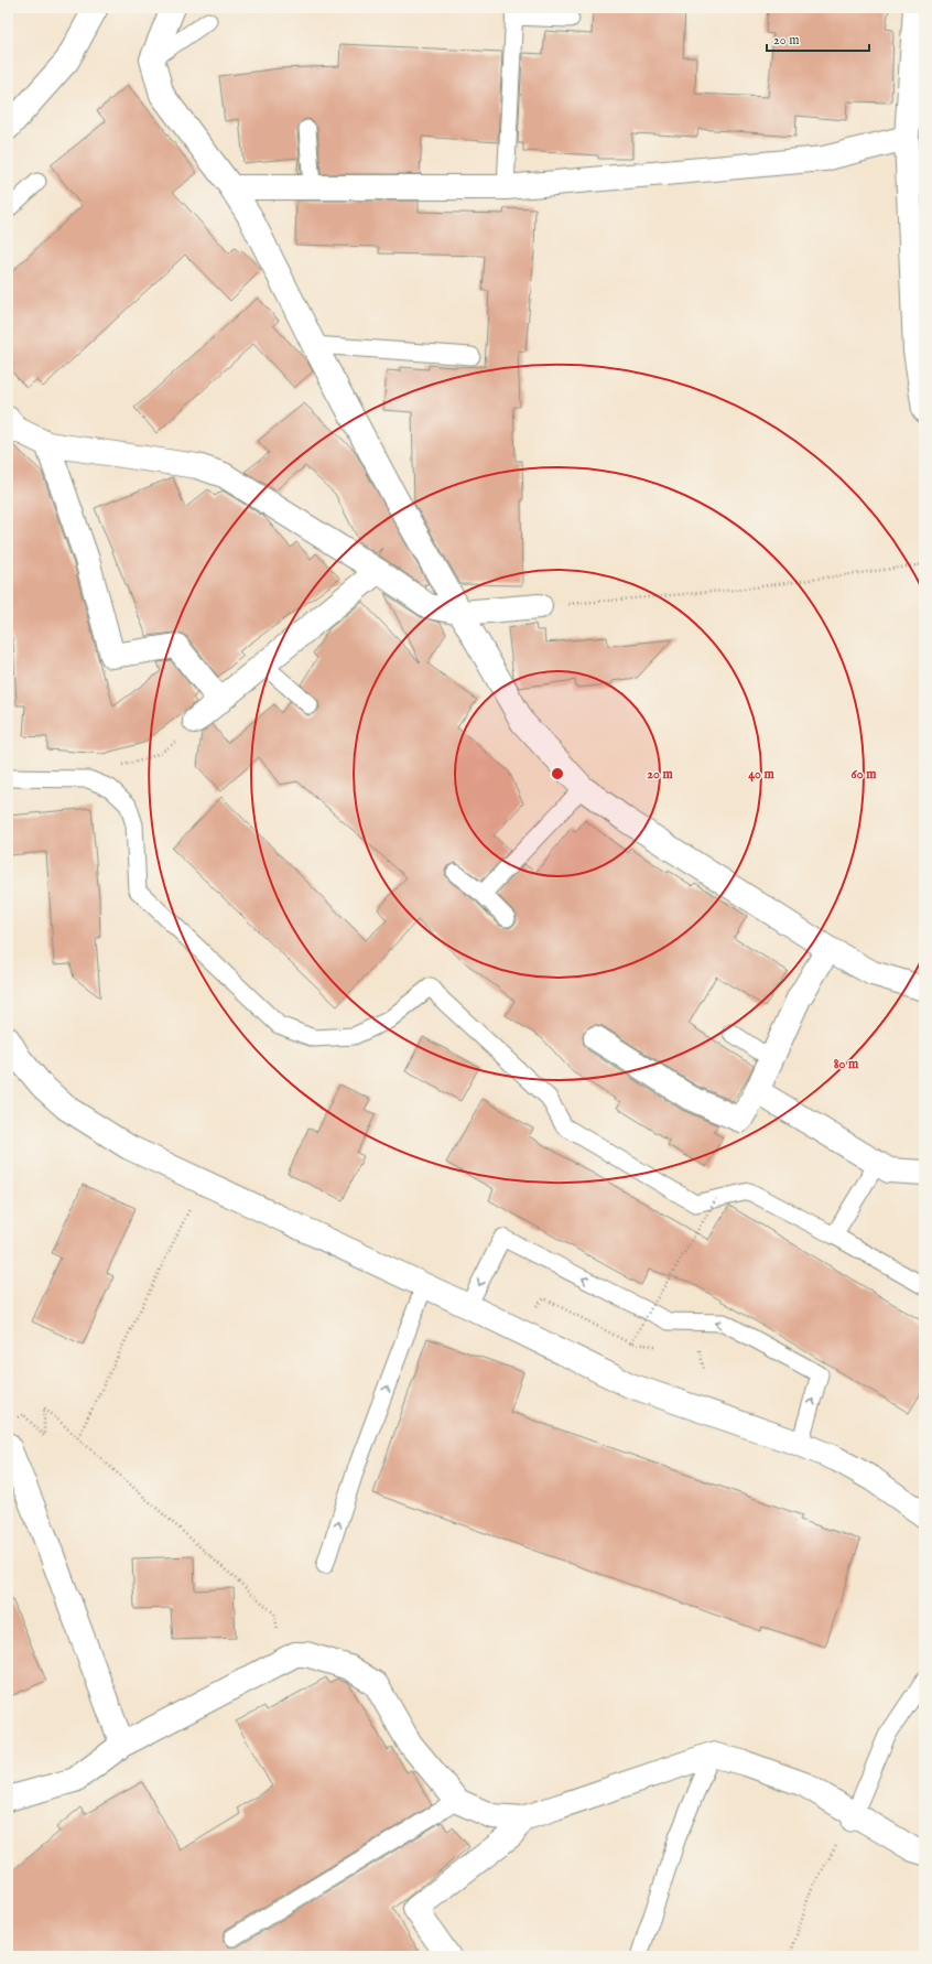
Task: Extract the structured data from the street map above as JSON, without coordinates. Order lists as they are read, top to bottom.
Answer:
{
  "scale_bar": "20 m",
  "rings": [
    "20 m",
    "40 m",
    "60 m",
    "80 m"
  ]
}
